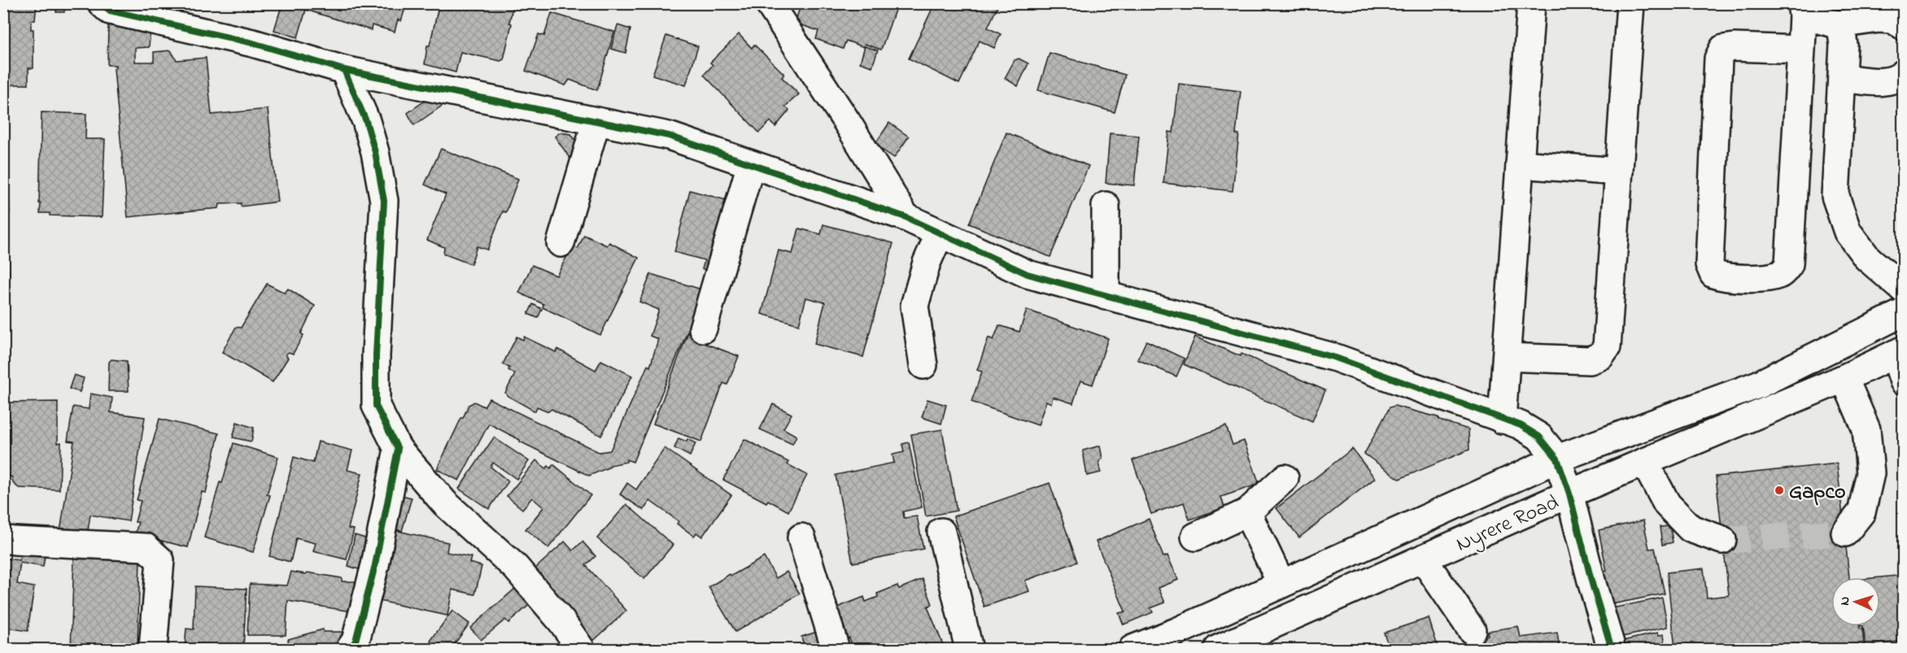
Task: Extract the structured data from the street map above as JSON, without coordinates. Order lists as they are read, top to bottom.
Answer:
{
  "streets": {
    "street": ["Nyrere Road"]
  },
  "places": ["Gapco"],
  "north": "left"
}
